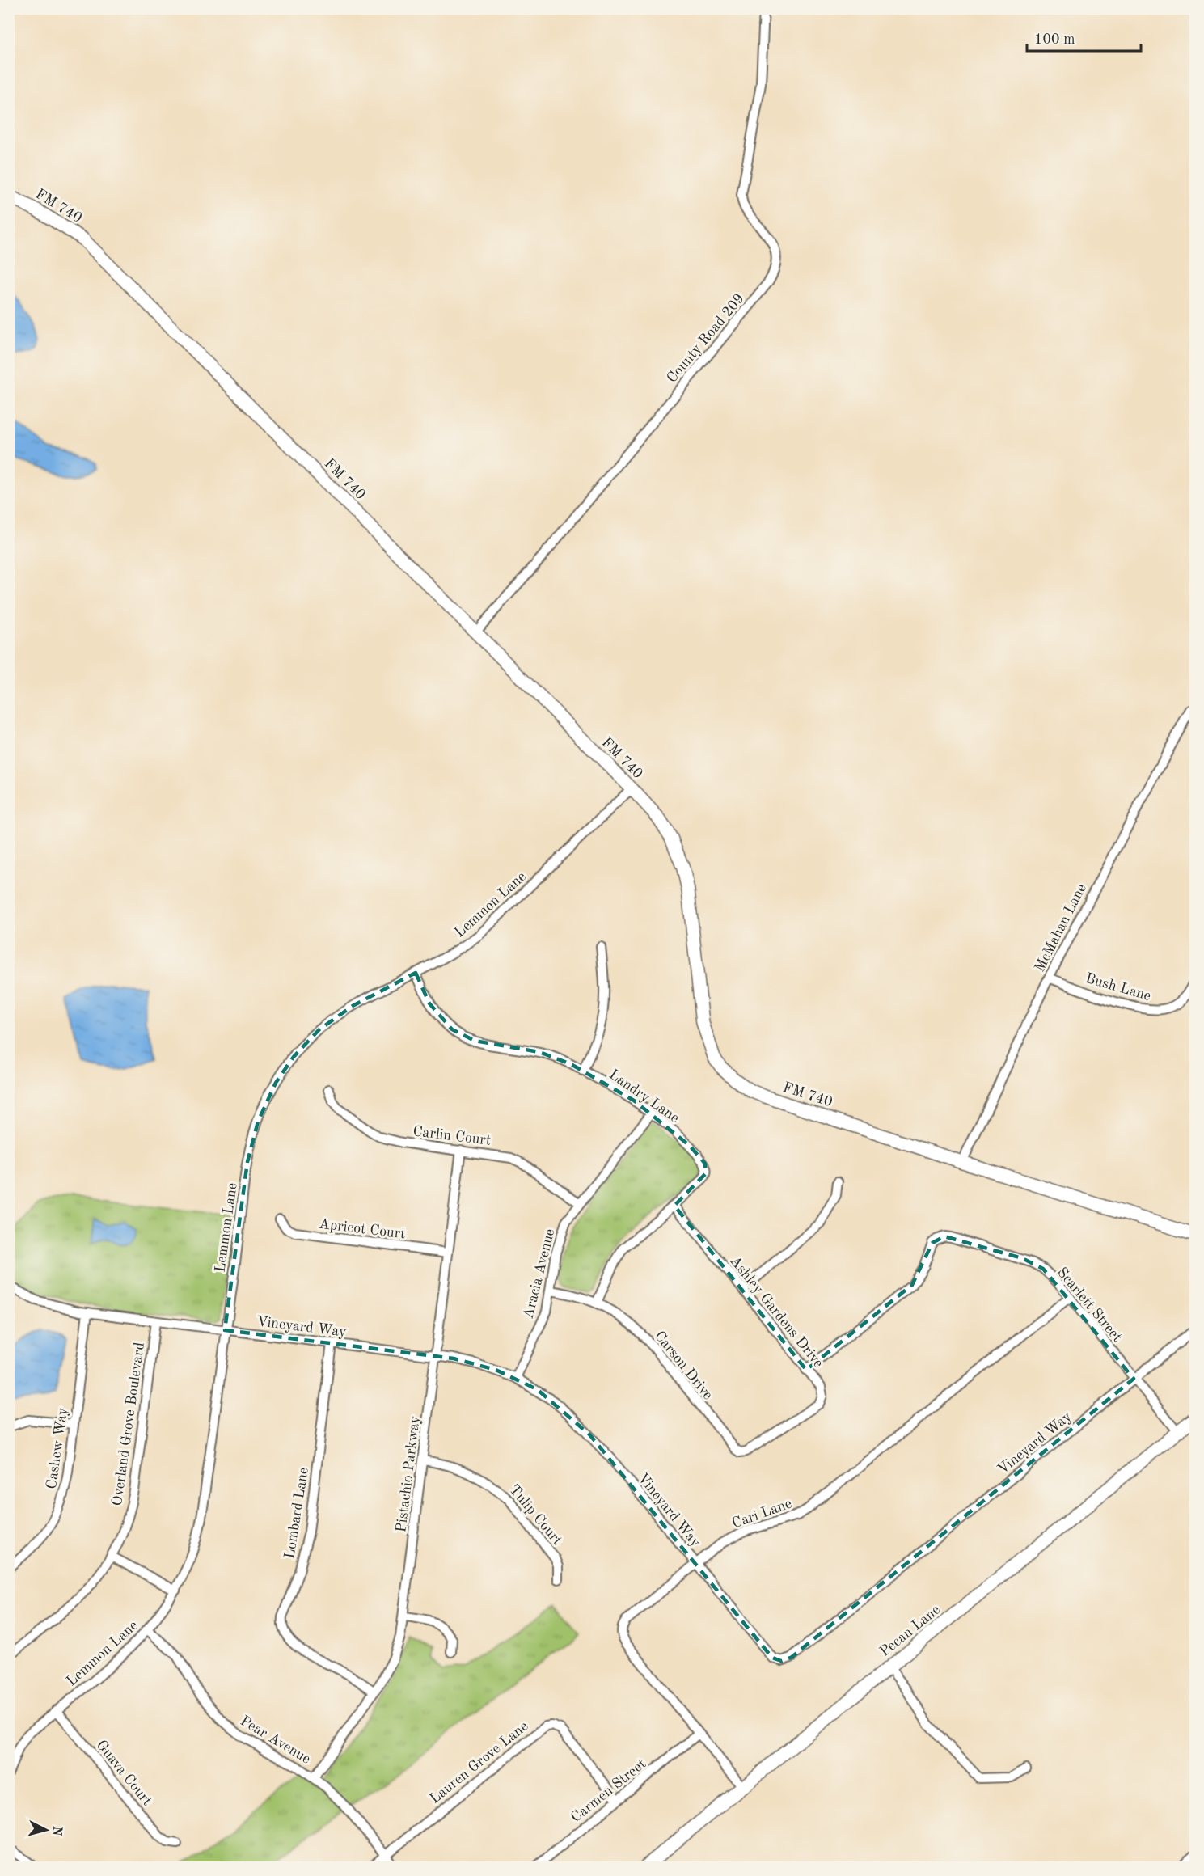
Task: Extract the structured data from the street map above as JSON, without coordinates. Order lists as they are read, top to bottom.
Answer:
{
  "streets": {
    "main road": ["FM 740", "Pecan Lane"],
    "street": [
      "County Road 209",
      "Lemmon Lane",
      "McMahan Lane",
      "Bush Lane",
      "Landry Lane",
      "Carlin Court",
      "Apricot Court",
      "Aracia Avenue",
      "Scarlett Street",
      "Ashley Gardens Drive",
      "Vineyard Way",
      "Carson Drive",
      "Overland Grove Boulevard",
      "Cashew Way",
      "Pistachio Parkway",
      "Lombard Lane",
      "Cari Lane",
      "Tulip Court",
      "Pear Avenue",
      "Lauren Grove Lane",
      "Guava Court",
      "Carmen Street"
    ]
  },
  "crossings": [
    ["FM 740", "County Road 209"],
    ["FM 740", "Lemmon Lane"],
    ["FM 740", "McMahan Lane"],
    ["Lemmon Lane", "Landry Lane"],
    ["Lemmon Lane", "Vineyard Way"],
    ["Lemmon Lane", "Pear Avenue"],
    ["Lemmon Lane", "Guava Court"],
    ["McMahan Lane", "Bush Lane"],
    ["Landry Lane", "Aracia Avenue"],
    ["Landry Lane", "Ashley Gardens Drive"],
    ["Landry Lane", "Carson Drive"],
    ["Carlin Court", "Aracia Avenue"],
    ["Carlin Court", "Pistachio Parkway"],
    ["Apricot Court", "Pistachio Parkway"],
    ["Aracia Avenue", "Vineyard Way"],
    ["Aracia Avenue", "Carson Drive"],
    ["Scarlett Street", "Ashley Gardens Drive"],
    ["Scarlett Street", "Vineyard Way"],
    ["Scarlett Street", "Cari Lane"],
    ["Scarlett Street", "Pecan Lane"],
    ["Ashley Gardens Drive", "Carson Drive"],
    ["Vineyard Way", "Overland Grove Boulevard"],
    ["Vineyard Way", "Cashew Way"],
    ["Vineyard Way", "Pistachio Parkway"],
    ["Vineyard Way", "Lombard Lane"],
    ["Vineyard Way", "Cari Lane"],
    ["Pistachio Parkway", "Lombard Lane"],
    ["Pistachio Parkway", "Tulip Court"],
    ["Pistachio Parkway", "Pear Avenue"],
    ["Cari Lane", "Pecan Lane"],
    ["Cari Lane", "Carmen Street"],
    ["Pear Avenue", "Lauren Grove Lane"],
    ["Lauren Grove Lane", "Carmen Street"]
  ],
  "scale_bar": "100 m",
  "north": "right"
}
